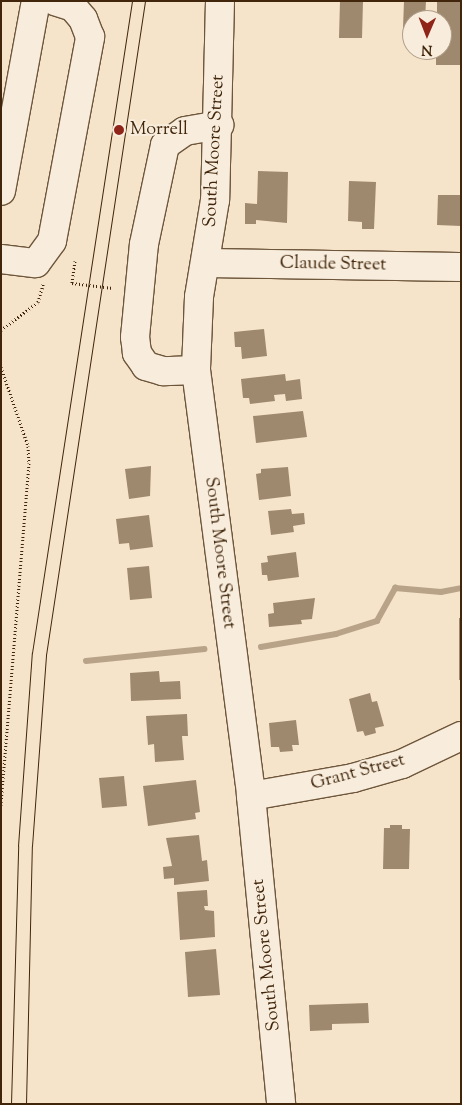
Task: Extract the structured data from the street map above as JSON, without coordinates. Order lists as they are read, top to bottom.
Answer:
{
  "streets": {
    "street": ["South Moore Street", "Claude Street", "Grant Street"]
  },
  "crossings": [
    ["South Moore Street", "Claude Street"],
    ["South Moore Street", "Grant Street"]
  ],
  "places": ["Morrell"],
  "north": "bottom"
}
